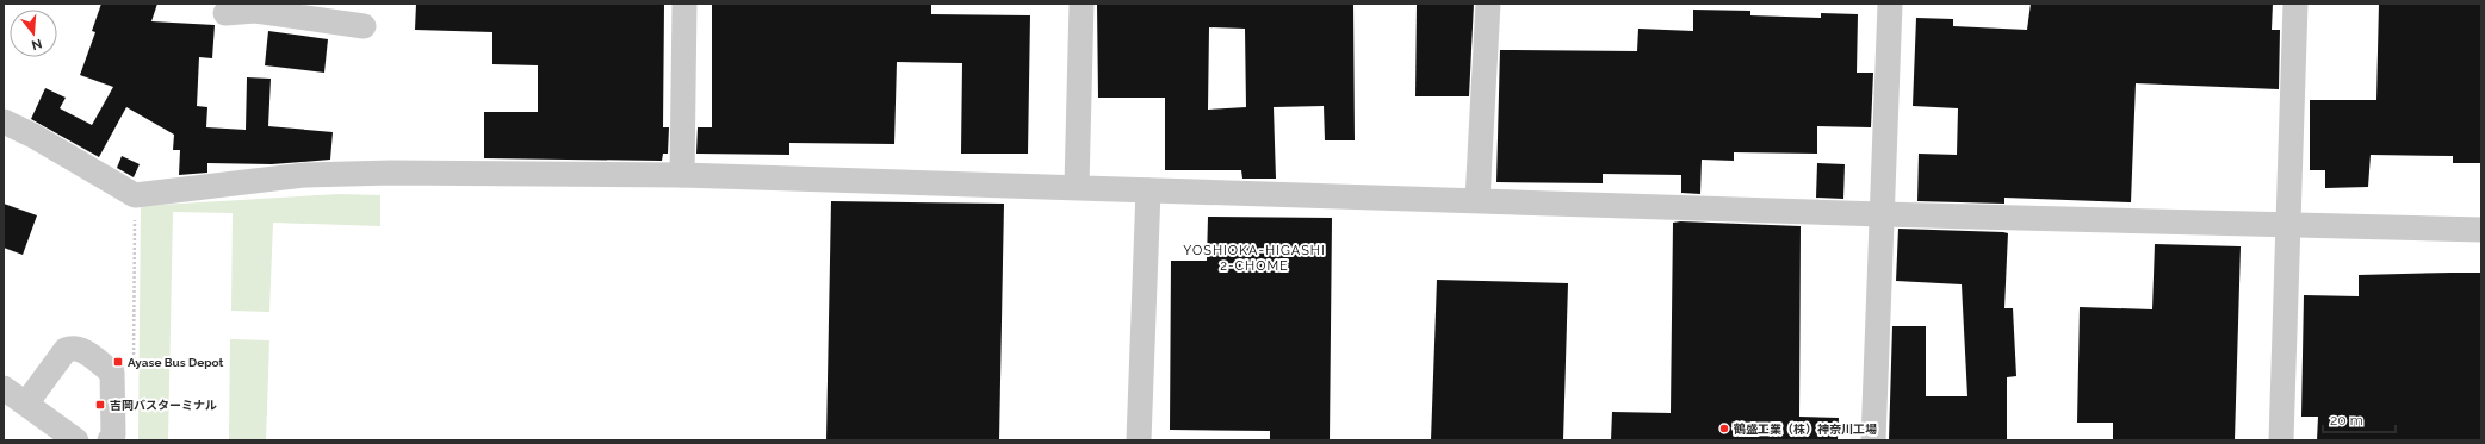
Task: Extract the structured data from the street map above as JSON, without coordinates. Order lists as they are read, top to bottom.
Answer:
{
  "districts": ["YOSHIOKA-HIGASHI 2-CHOME"],
  "places": {
    "transit": ["Ayase Bus Depot", "吉岡バスターミナル"],
    "other": ["鶴盛工業（株）神奈川工場"]
  },
  "scale_bar": "20 m",
  "north": "bottom"
}
